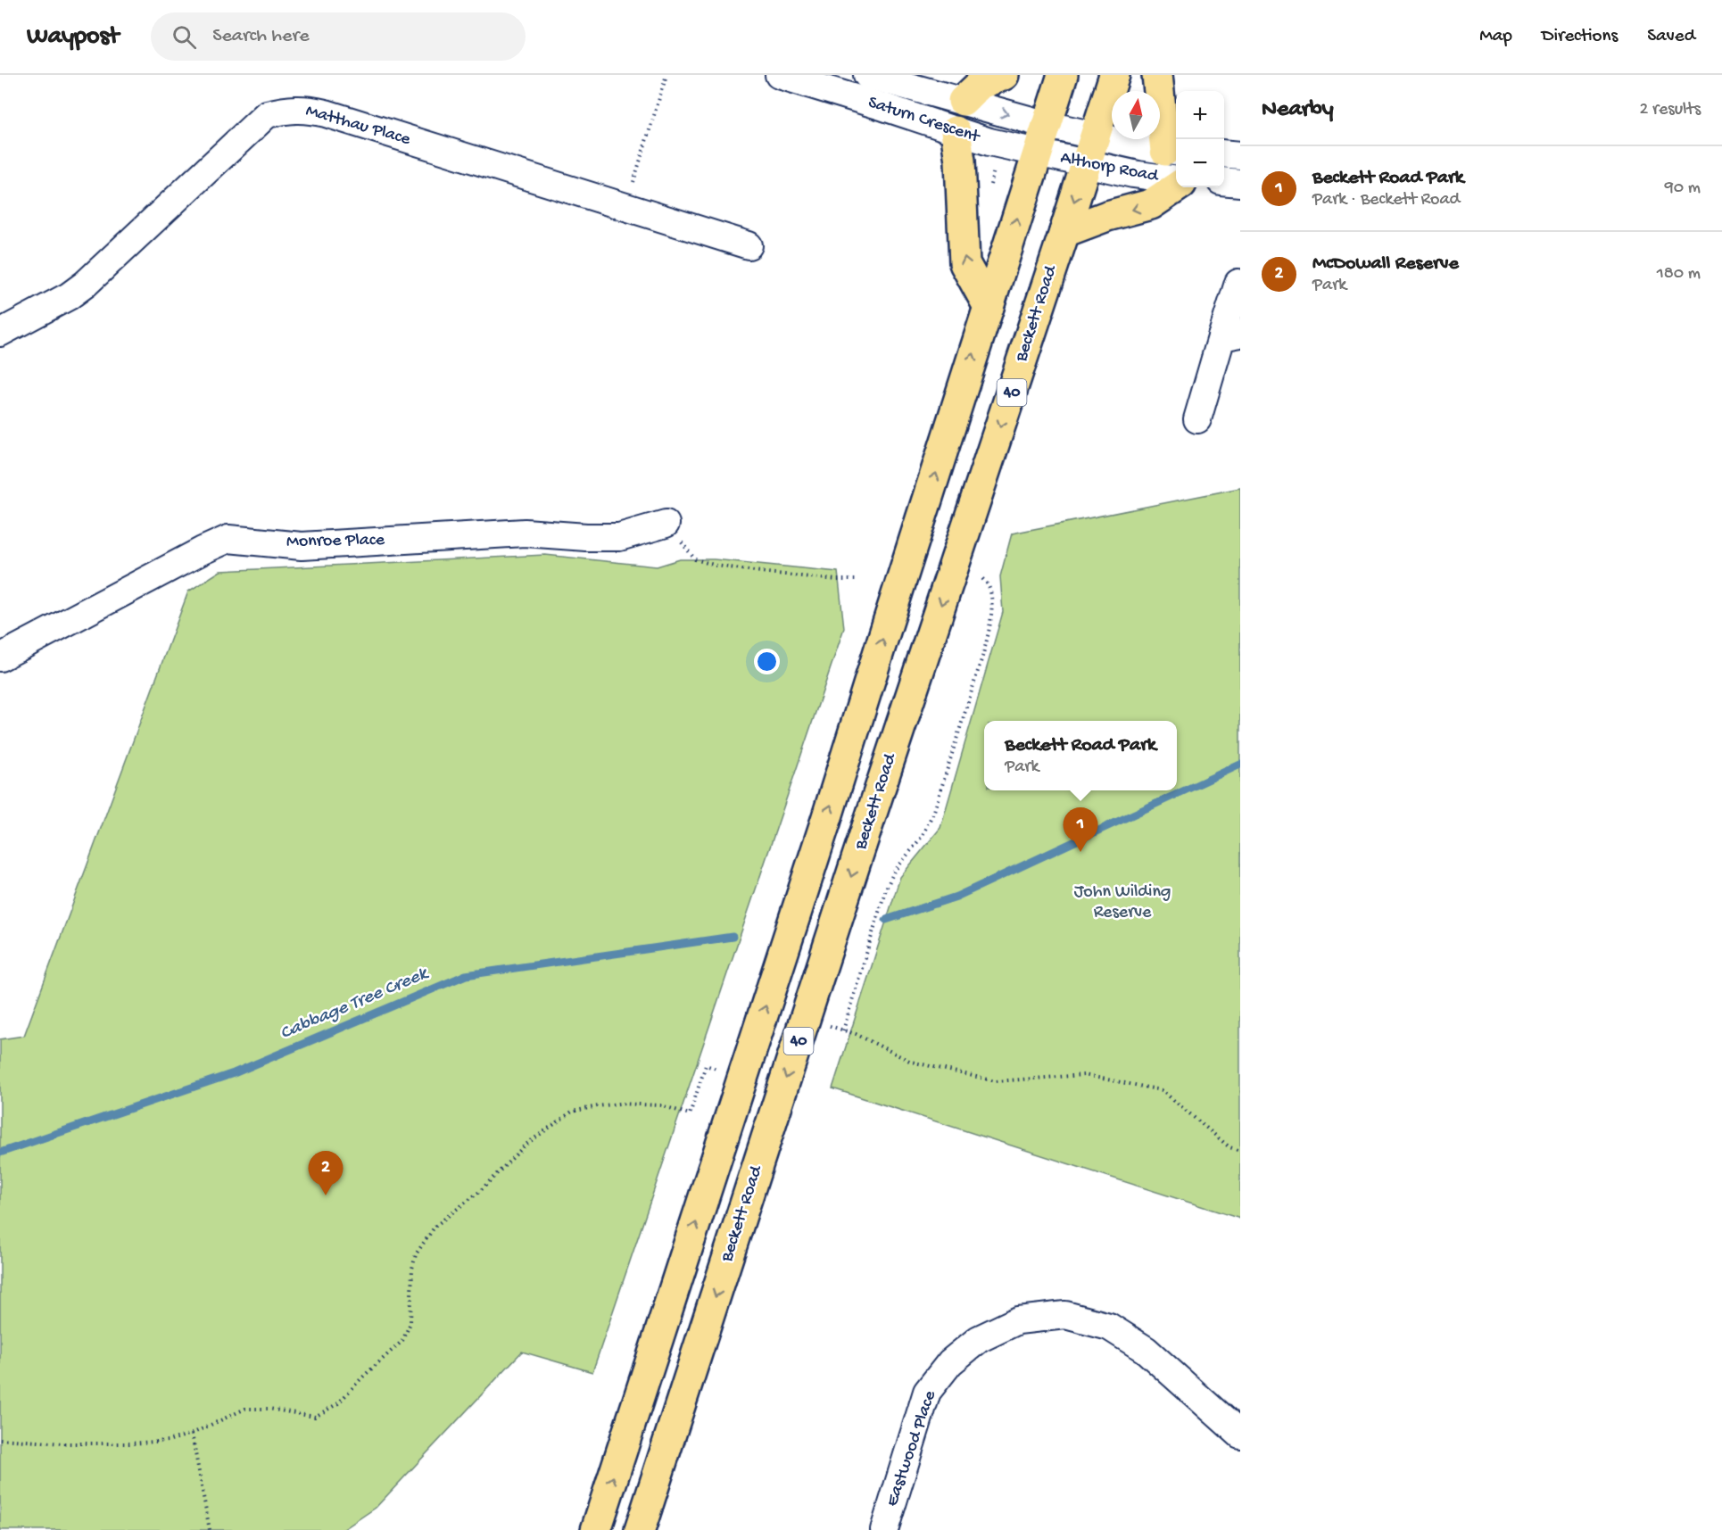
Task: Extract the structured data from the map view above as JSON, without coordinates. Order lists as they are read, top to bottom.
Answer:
{
  "streets": {
    "main road": ["Beckett Road", "40"],
    "street": [
      "Saturn Crescent",
      "Matthau Place",
      "Althorp Road",
      "Monroe Place",
      "Eastwood Place"
    ]
  },
  "crossings": [
    ["Saturn Crescent", "Althorp Road"],
    ["Saturn Crescent", "Beckett Road"],
    ["Saturn Crescent", "40"],
    ["Althorp Road", "Beckett Road"],
    ["Althorp Road", "40"]
  ],
  "water": ["Cabbage Tree Creek"],
  "parks": ["John Wilding Reserve"],
  "north": "top",
  "page": {
    "header": "Waypost",
    "search": "Search here",
    "nav": ["Map", "Directions", "Saved"],
    "heading": ["Nearby", "2 results"],
    "map_buttons": ["+", "−"],
    "list": [
      {
        "mark": "1",
        "name": "Beckett Road Park",
        "note": "Park · Beckett Road",
        "value": "90 m"
      },
      {
        "mark": "2",
        "name": "McDowall Reserve",
        "note": "Park",
        "value": "180 m"
      }
    ],
    "popup": ["Beckett Road Park", "Park"],
    "pins": ["1", "2"]
  }
}
